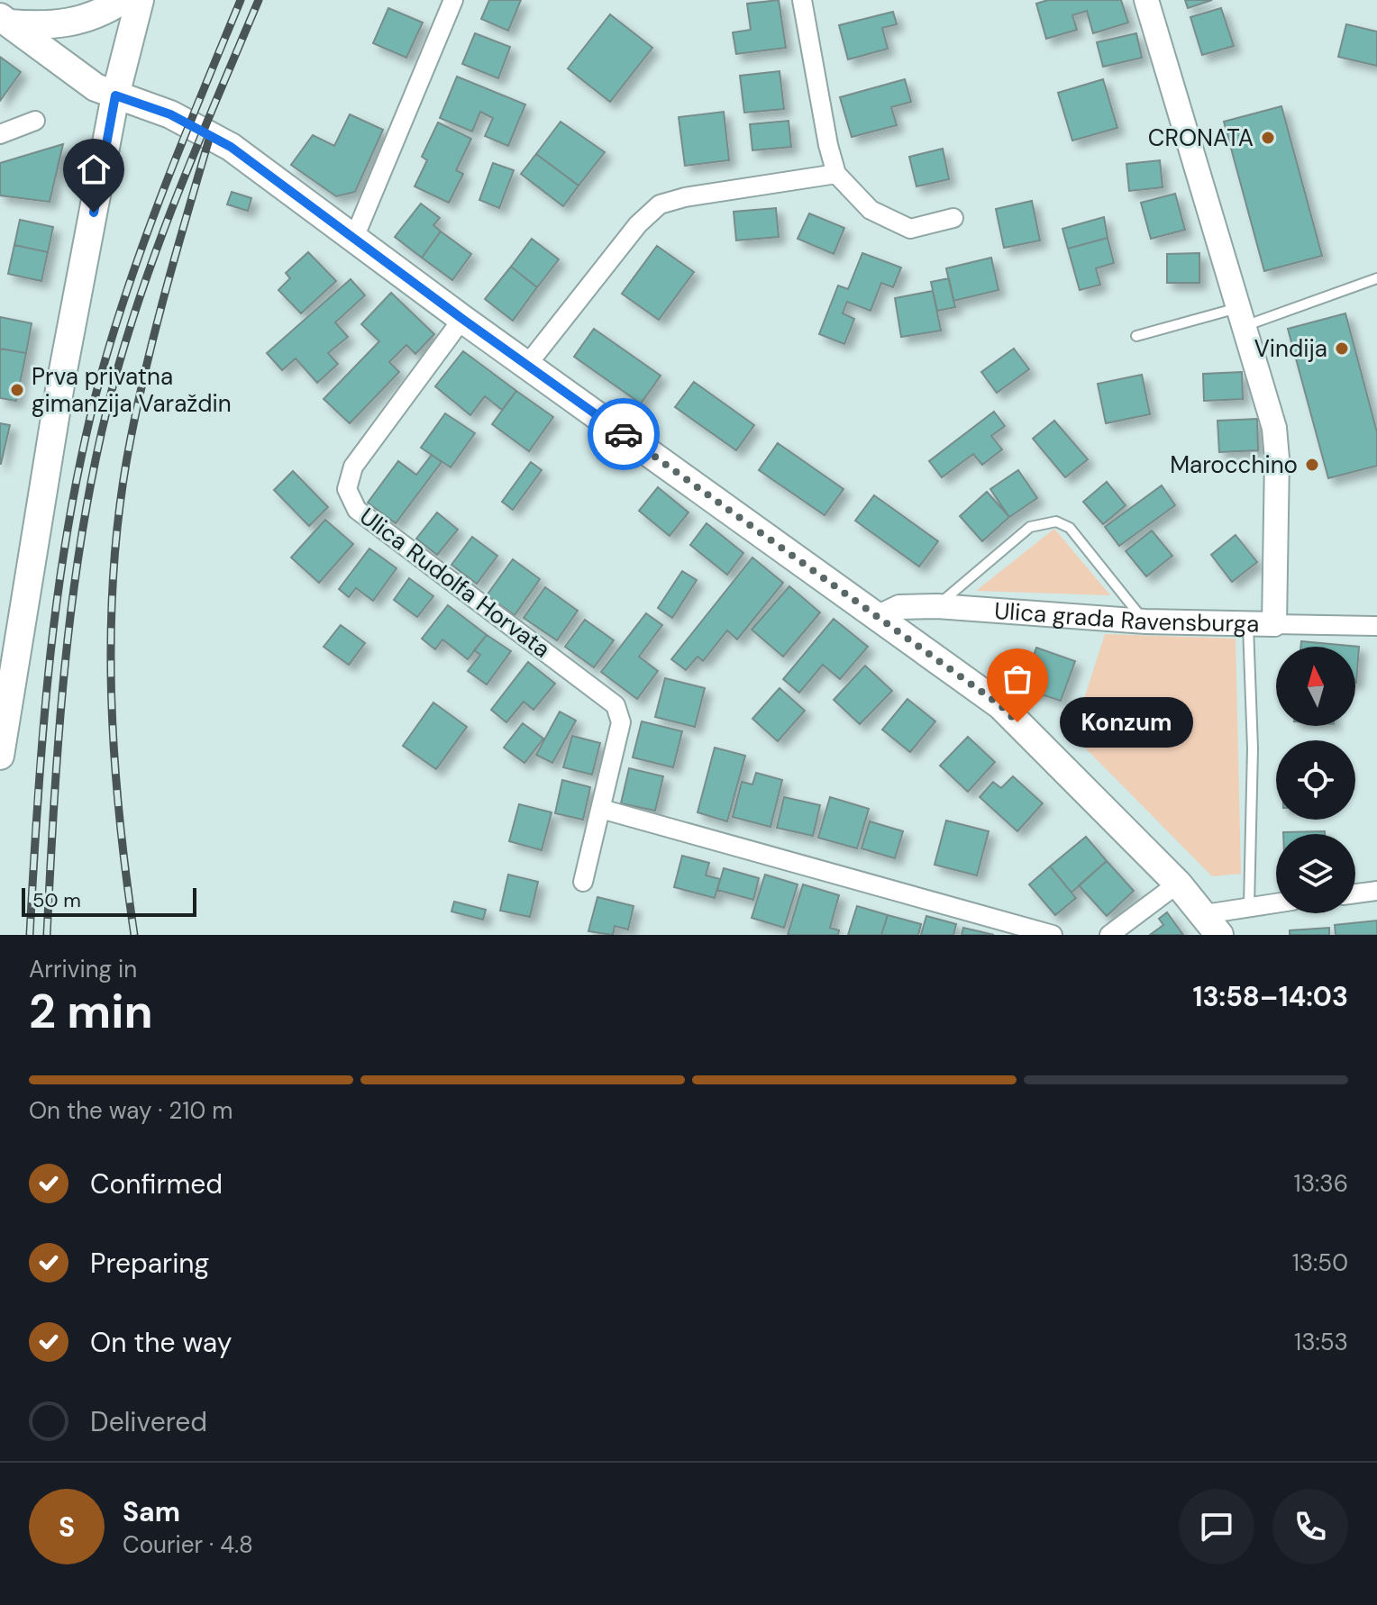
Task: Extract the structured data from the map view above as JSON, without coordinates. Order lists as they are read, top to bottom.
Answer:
{
  "streets": {
    "street": ["Ulica Rudolfa Horvata", "Ulica grada Ravensburga"]
  },
  "places": [
    "CRONATA",
    "Vindija",
    "Prva privatna gimanzija Varaždin",
    "Marocchino",
    "Konzum"
  ],
  "scale_bar": "50 m",
  "north": "top",
  "page": {
    "bubble": "Konzum",
    "scale": "50 m",
    "heading": ["2 min", "Arriving in", "13:58–14:03"],
    "panel": ["Sam", "Courier · 4.8"],
    "bar": "On the way · 210 m",
    "list": [
      ["Confirmed", "13:36"],
      ["Preparing", "13:50"],
      ["On the way", "13:53"],
      "Delivered"
    ],
    "round": "S"
  }
}
